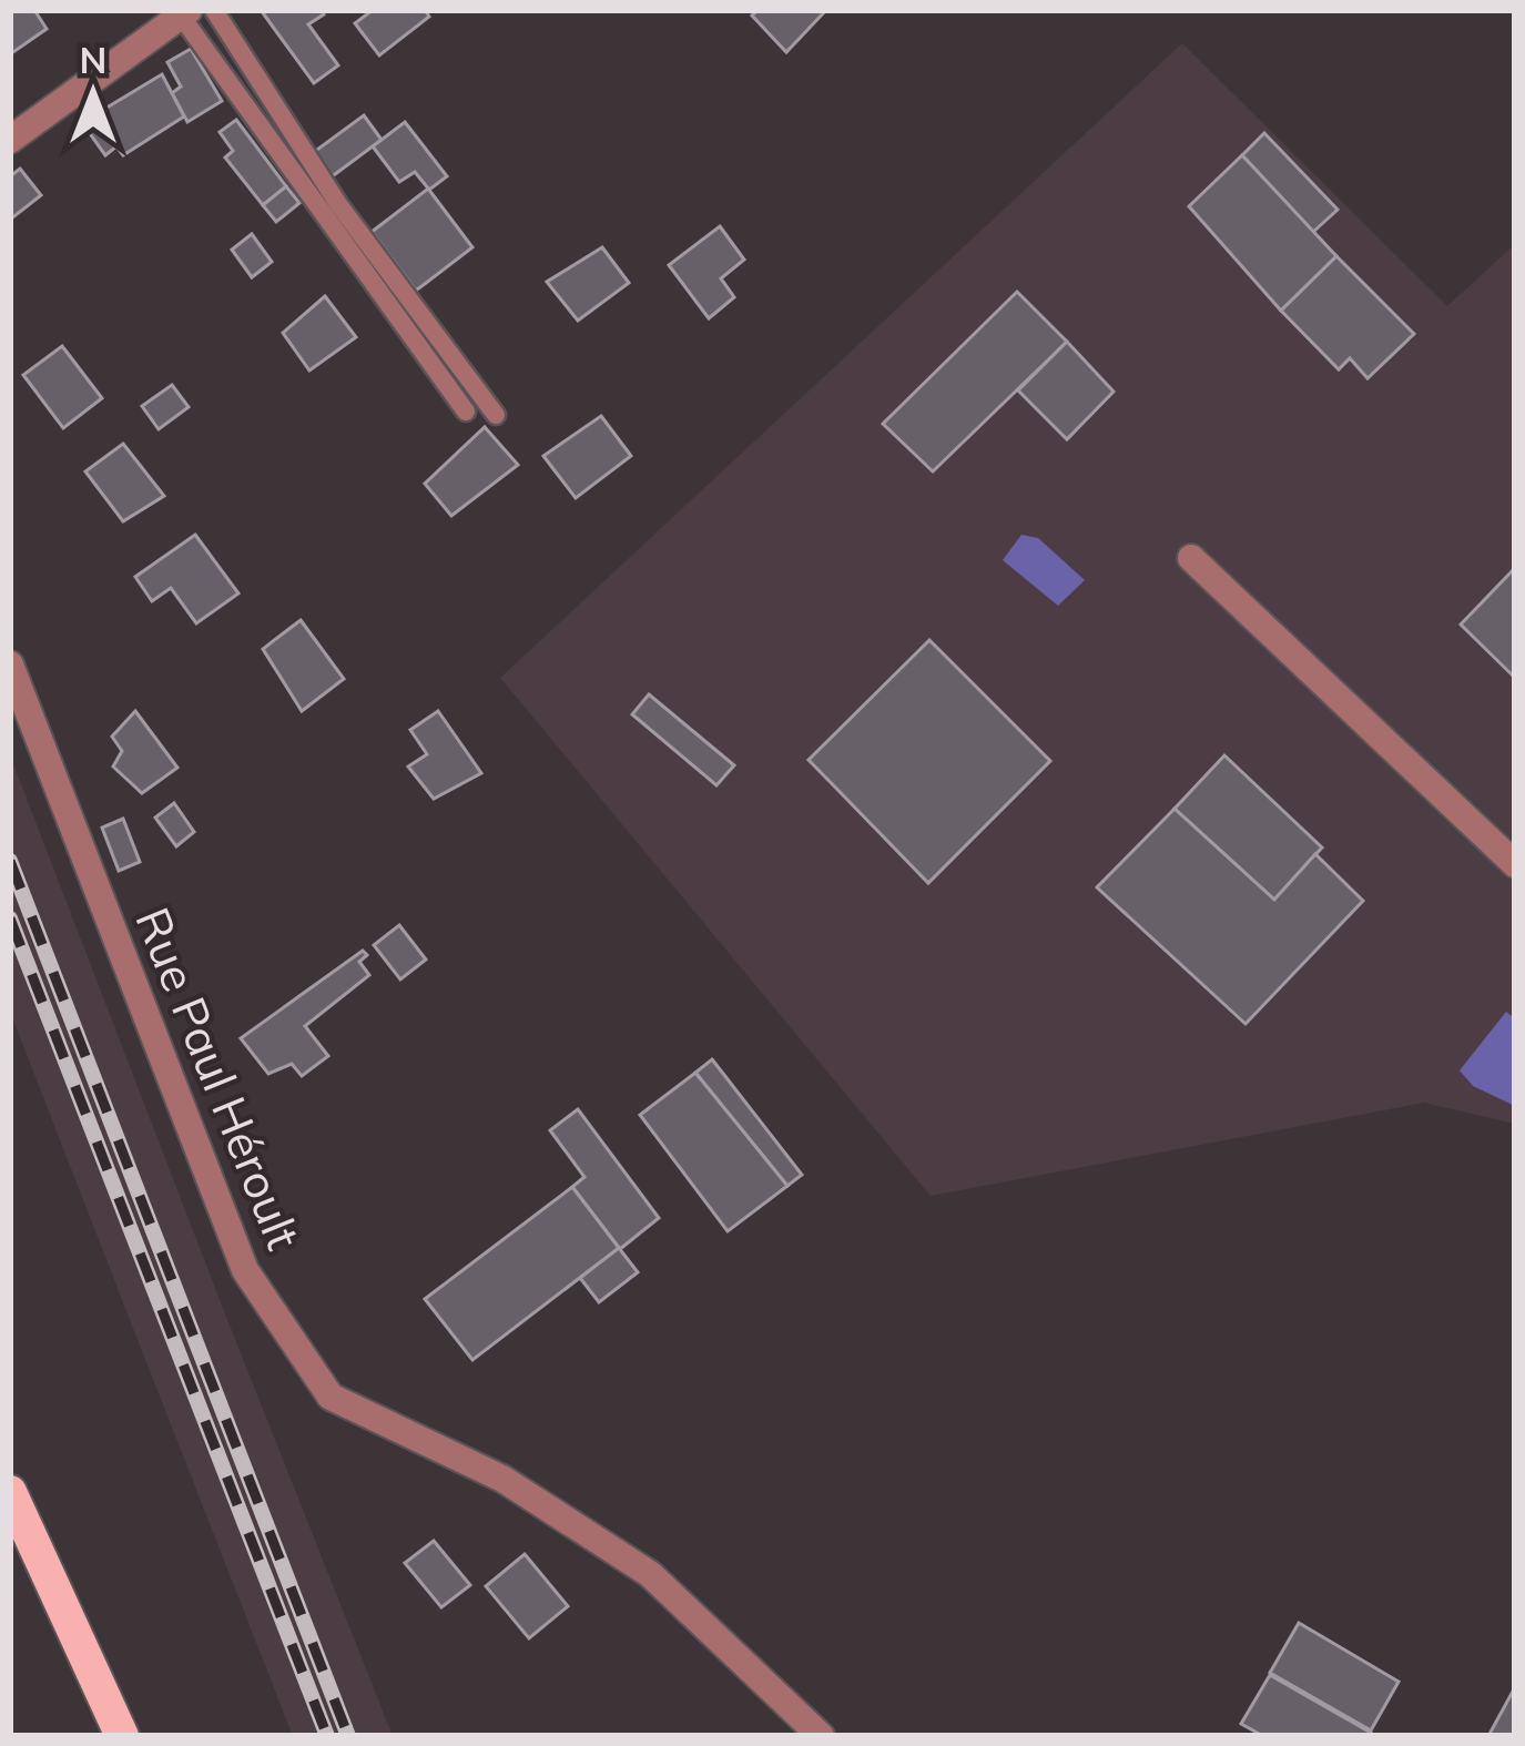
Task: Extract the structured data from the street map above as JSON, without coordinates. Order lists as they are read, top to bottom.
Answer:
{
  "streets": {
    "street": ["Rue Paul Héroult"]
  },
  "north": "top"
}
